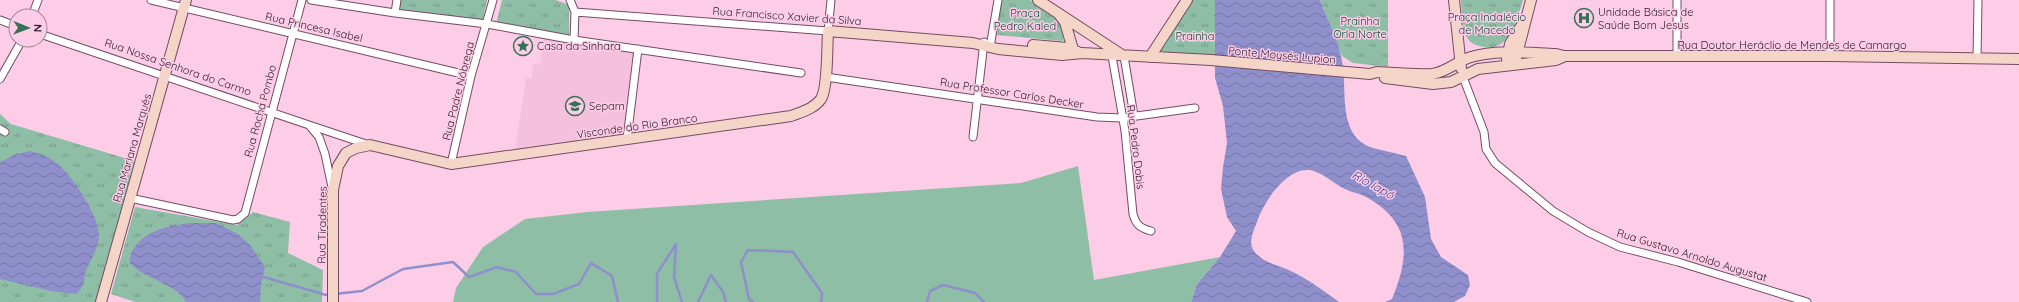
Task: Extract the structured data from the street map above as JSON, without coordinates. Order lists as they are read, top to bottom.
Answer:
{
  "streets": {
    "street": [
      "Rua Francisco Xavier da Silva",
      "Rua Princesa Isabel",
      "Rua Doutor Heráclio de Mendes de Camargo",
      "Ponte Moysés Lupion",
      "Rua Nossa Senhora do Carmo",
      "Rua Padre Nóbrega",
      "Rua Professor Carlos Decker",
      "Rua Rocha Pombo",
      "Visconde do Rio Branco",
      "Rua Pedro Dobis",
      "Rua Mariana Marquês",
      "Rua Tiradentes",
      "Rua Gustavo Arnoldo Augustat"
    ]
  },
  "crossings": [
    ["Rua Francisco Xavier da Silva", "Ponte Moysés Lupion"],
    ["Rua Francisco Xavier da Silva", "Rua Pedro Dobis"],
    ["Rua Princesa Isabel", "Rua Padre Nóbrega"],
    ["Rua Princesa Isabel", "Rua Rocha Pombo"],
    ["Rua Princesa Isabel", "Rua Mariana Marquês"],
    ["Rua Doutor Heráclio de Mendes de Camargo", "Ponte Moysés Lupion"],
    ["Rua Doutor Heráclio de Mendes de Camargo", "Rua Gustavo Arnoldo Augustat"],
    ["Rua Nossa Senhora do Carmo", "Rua Padre Nóbrega"],
    ["Rua Nossa Senhora do Carmo", "Rua Rocha Pombo"],
    ["Rua Nossa Senhora do Carmo", "Visconde do Rio Branco"],
    ["Rua Nossa Senhora do Carmo", "Rua Mariana Marquês"],
    ["Rua Nossa Senhora do Carmo", "Rua Tiradentes"],
    ["Rua Padre Nóbrega", "Visconde do Rio Branco"],
    ["Rua Professor Carlos Decker", "Visconde do Rio Branco"],
    ["Rua Professor Carlos Decker", "Rua Pedro Dobis"],
    ["Rua Rocha Pombo", "Rua Mariana Marquês"]
  ],
  "water": ["Rio Iapó"],
  "parks": [
    "Praça Pedro Kaled",
    "Praça Indalécio de Macedo",
    "Prainha Orla Norte",
    "Prainha"
  ],
  "places": {
    "hospital": ["Unidade Básica de Saúde Bom Jesus"],
    "place": ["Casa da Sinhara"],
    "school or university": ["Sepam"]
  },
  "north": "right"
}
